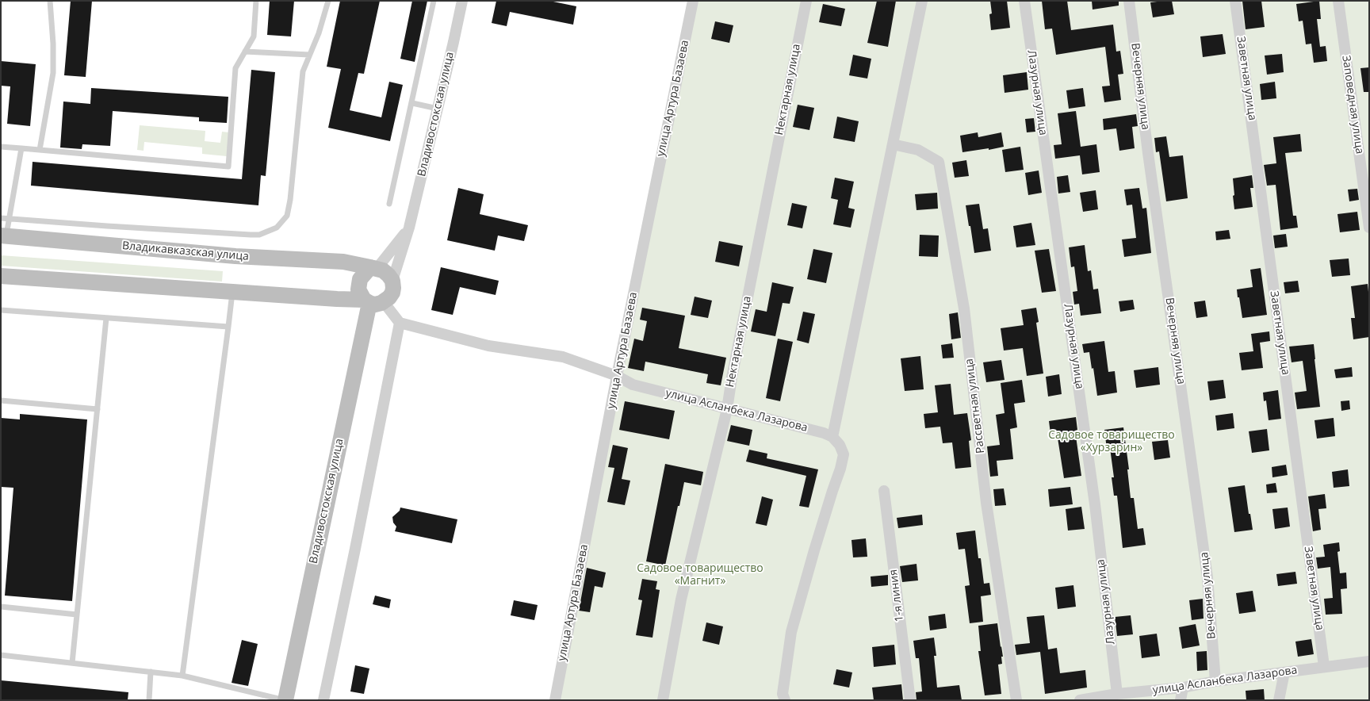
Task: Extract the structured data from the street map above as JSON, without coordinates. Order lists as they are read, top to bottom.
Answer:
{
  "streets": {
    "main road": ["Владивостокская улица", "Владикавказская улица"],
    "street": [
      "Заветная улица",
      "Вечерняя улица",
      "Нектарная улица",
      "Лазурная улица",
      "улица Артура Базаева",
      "Заповедная улица",
      "Рассветная улица",
      "улица Асланбека Лазарова",
      "1-я линия"
    ]
  },
  "crossings": [
    ["Заветная улица", "улица Асланбека Лазарова"],
    ["Вечерняя улица", "улица Асланбека Лазарова"],
    ["Нектарная улица", "улица Асланбека Лазарова"],
    ["Лазурная улица", "улица Асланбека Лазарова"],
    ["улица Артура Базаева", "улица Асланбека Лазарова"],
    ["Владивостокская улица", "Владикавказская улица"]
  ],
  "parks": ["Садовое товарищество «Хурзарин»", "Садовое товарищество «Магнит»"]
}
